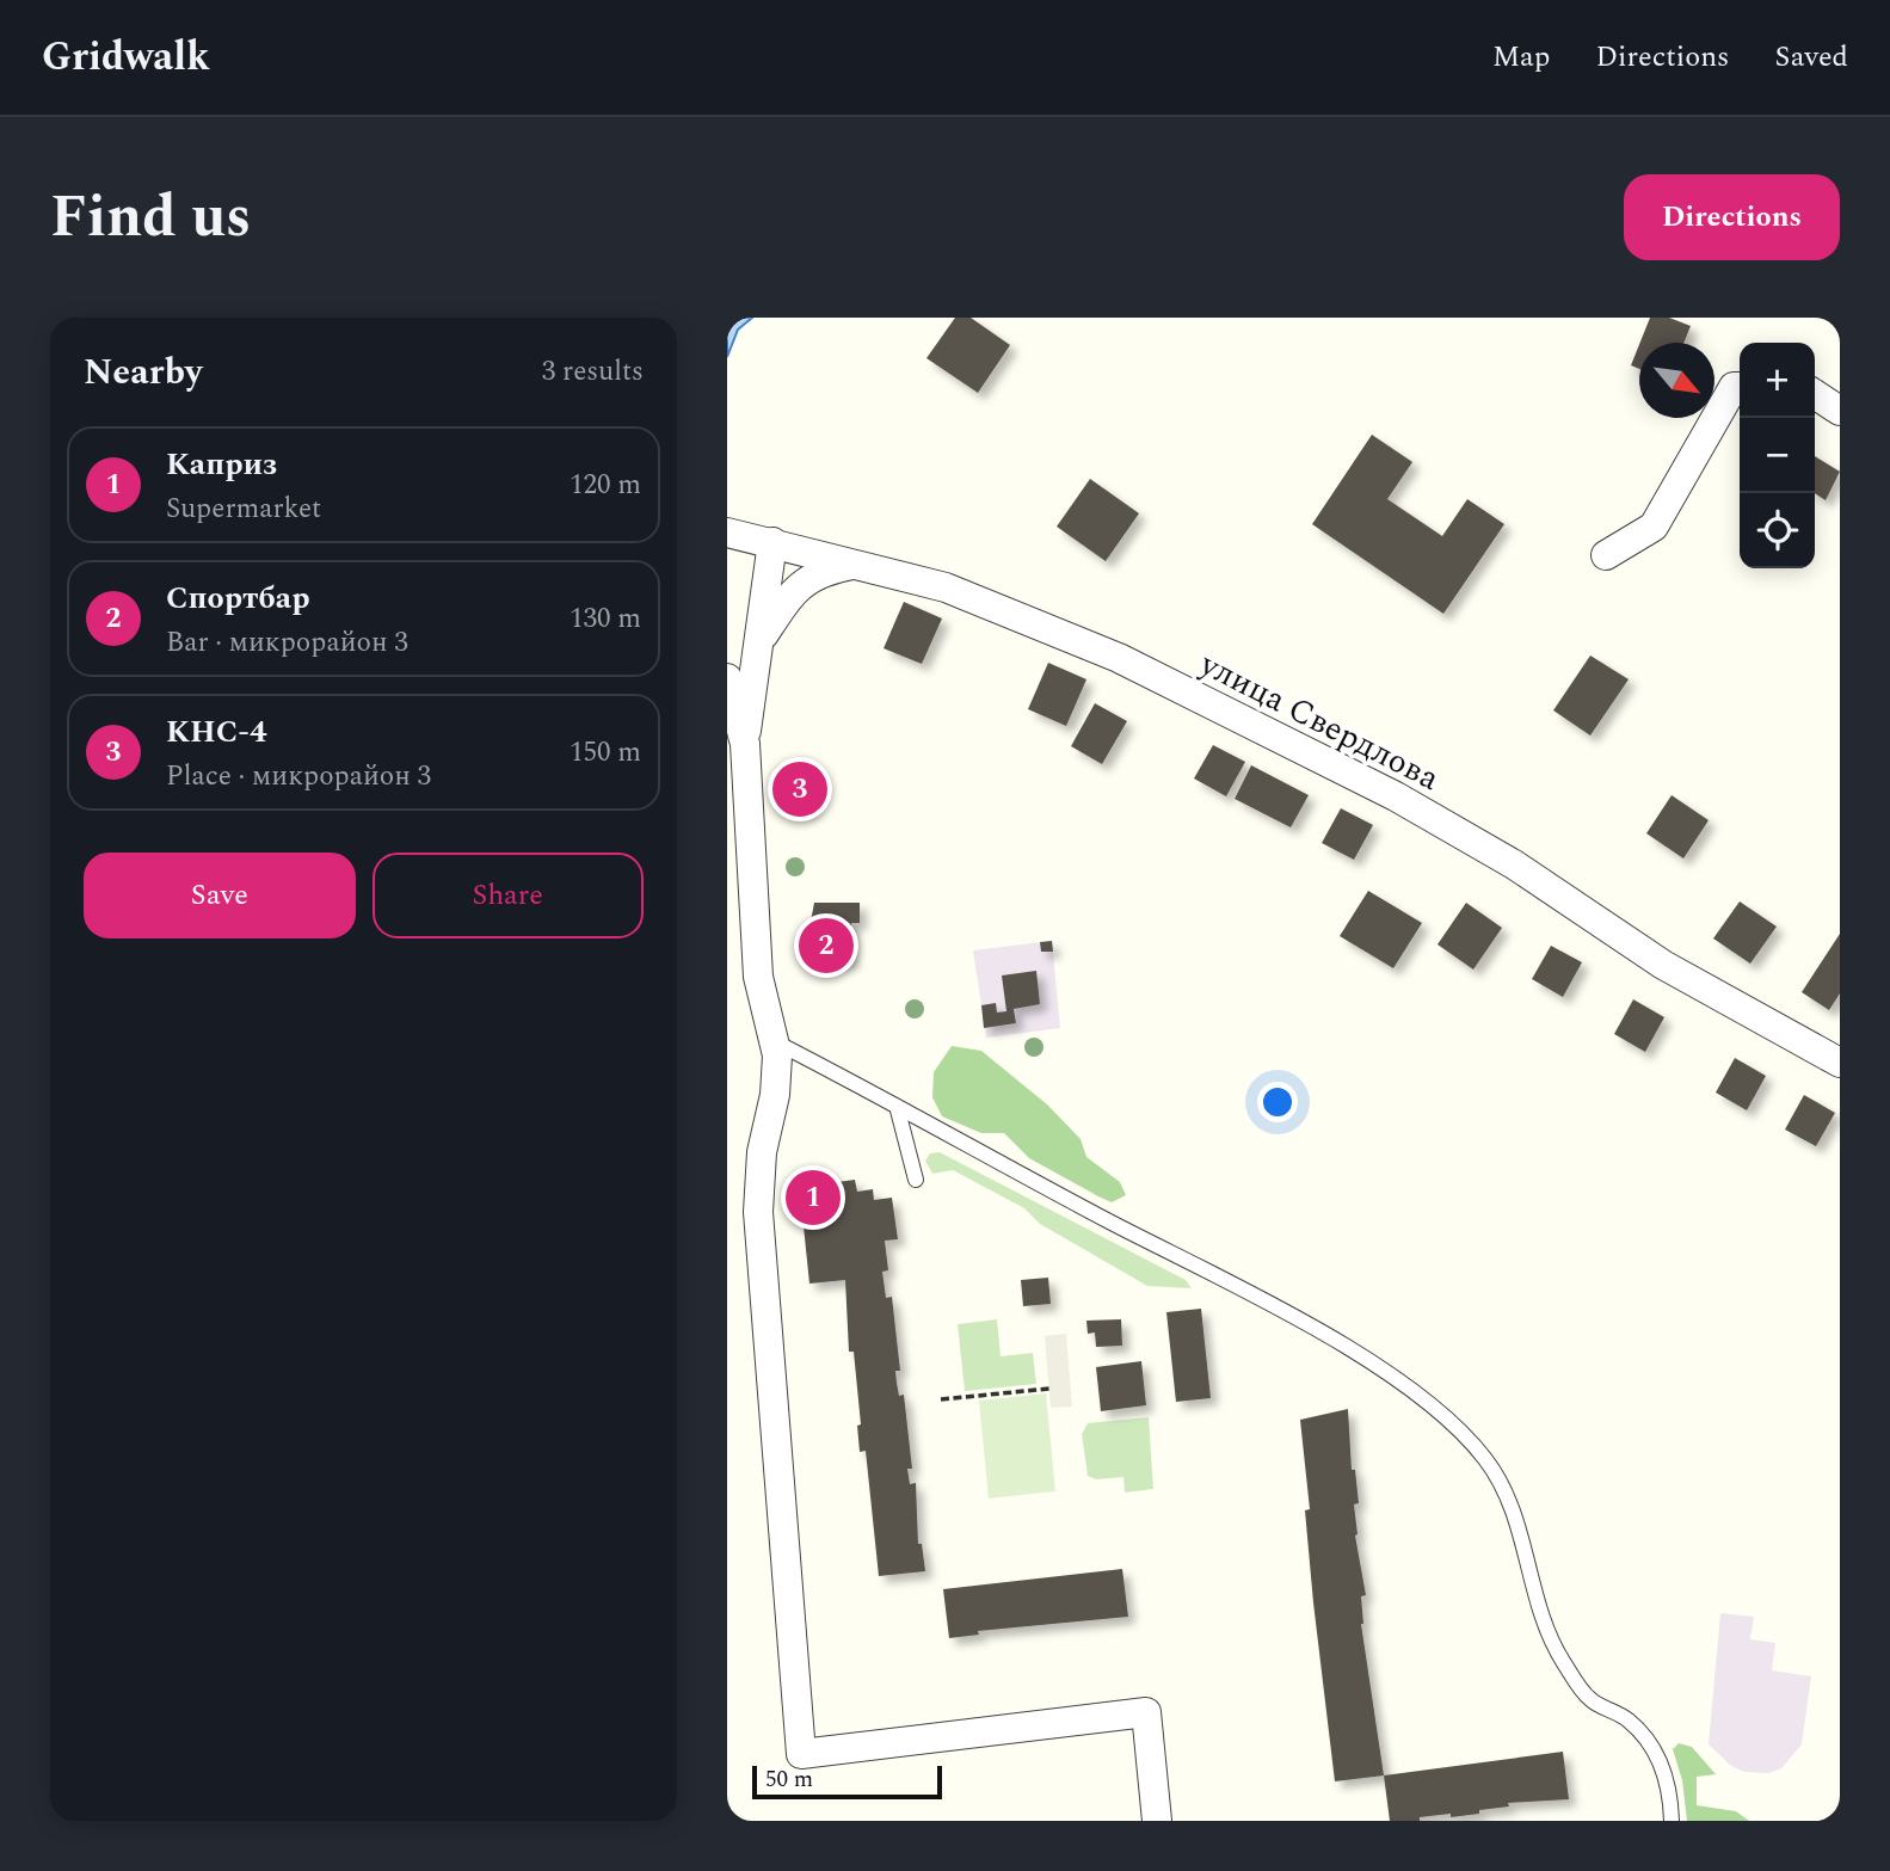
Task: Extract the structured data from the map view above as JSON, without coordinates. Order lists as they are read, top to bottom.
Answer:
{
  "streets": {
    "street": ["улица Свердлова"]
  },
  "scale_bar": "50 m",
  "north": "bottom right",
  "page": {
    "header": "Gridwalk",
    "nav": ["Map", "Directions", "Saved"],
    "title": "Find us",
    "buttons": [
      "Directions",
      ["Save", "Share"]
    ],
    "heading": ["Nearby", "3 results"],
    "map_buttons": ["+", "−"],
    "list": [
      {
        "mark": "1",
        "name": "Каприз",
        "note": "Supermarket",
        "value": "120 m"
      },
      {
        "mark": "2",
        "name": "Спортбар",
        "note": "Bar · микрорайон 3",
        "value": "130 m"
      },
      {
        "mark": "3",
        "name": "КНС-4",
        "note": "Place · микрорайон 3",
        "value": "150 m"
      }
    ],
    "pins": ["3", "2", "1"],
    "scale": "50 m"
  }
}
